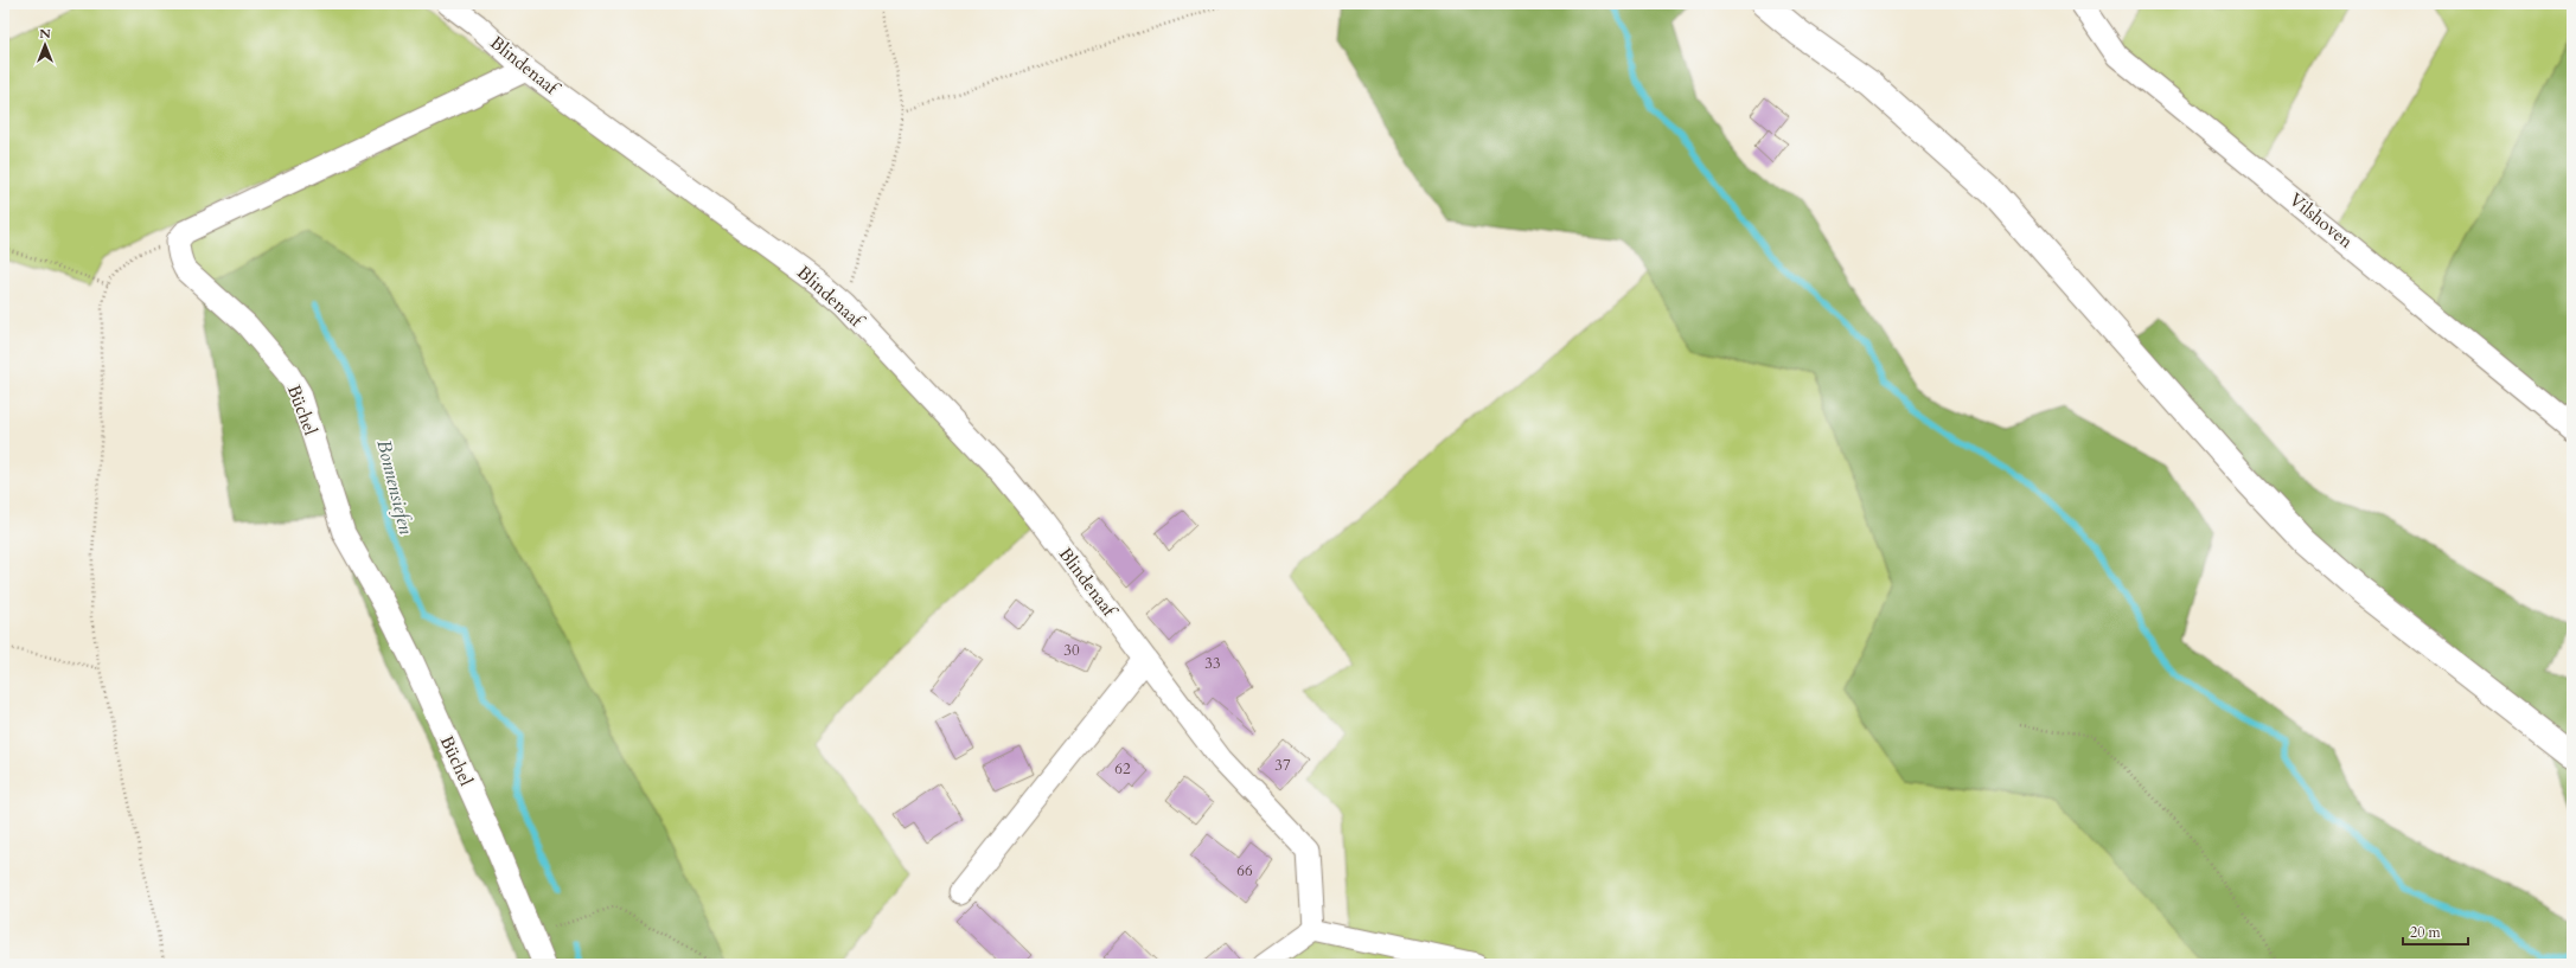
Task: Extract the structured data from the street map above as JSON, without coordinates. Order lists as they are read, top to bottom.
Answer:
{
  "streets": {
    "street": ["Blindenaaf", "Vilshoven", "Büchel"]
  },
  "water": ["Bonnensiefen"],
  "house_numbers": [
    "30",
    "33",
    "37",
    "62",
    "66"
  ],
  "scale_bar": "20 m",
  "north": "top"
}
